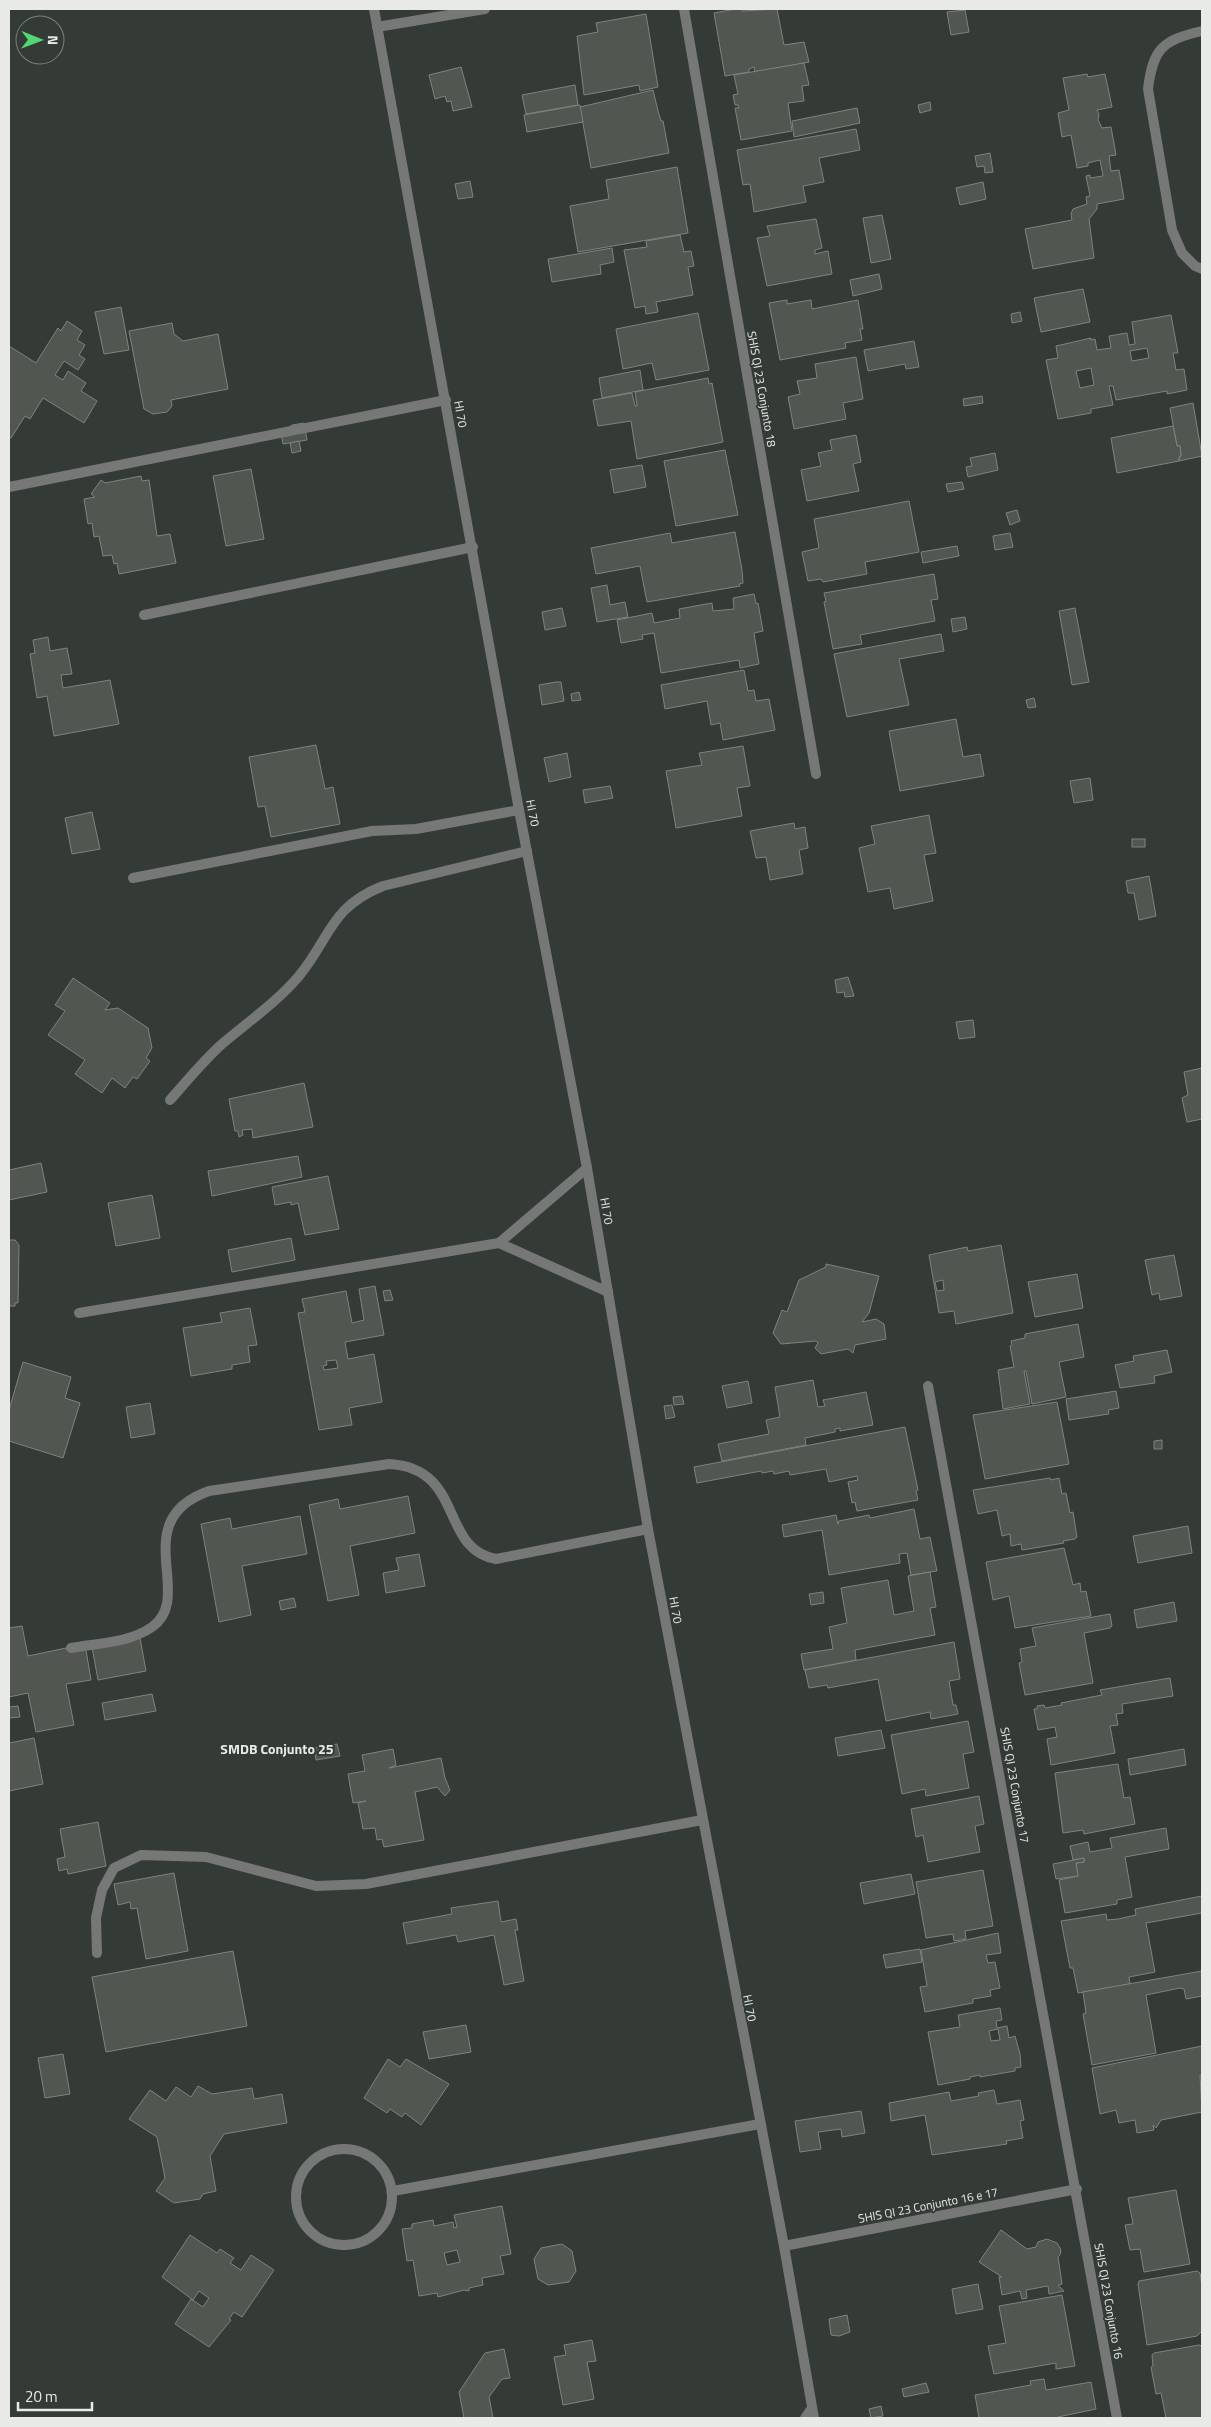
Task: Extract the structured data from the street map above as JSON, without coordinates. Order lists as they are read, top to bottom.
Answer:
{
  "streets": {
    "street": [
      "SHIS QI 23 Conjunto 18",
      "HI 70",
      "SHIS QI 23 Conjunto 17",
      "SHIS QI 23 Conjunto 16 e 17",
      "SHIS QI 23 Conjunto 16"
    ]
  },
  "crossings": [
    ["HI 70", "SHIS QI 23 Conjunto 16 e 17"],
    ["SHIS QI 23 Conjunto 17", "SHIS QI 23 Conjunto 16 e 17"],
    ["SHIS QI 23 Conjunto 17", "SHIS QI 23 Conjunto 16"],
    ["SHIS QI 23 Conjunto 16 e 17", "SHIS QI 23 Conjunto 16"]
  ],
  "districts": ["SMDB Conjunto 25"],
  "scale_bar": "20 m",
  "north": "right"
}
